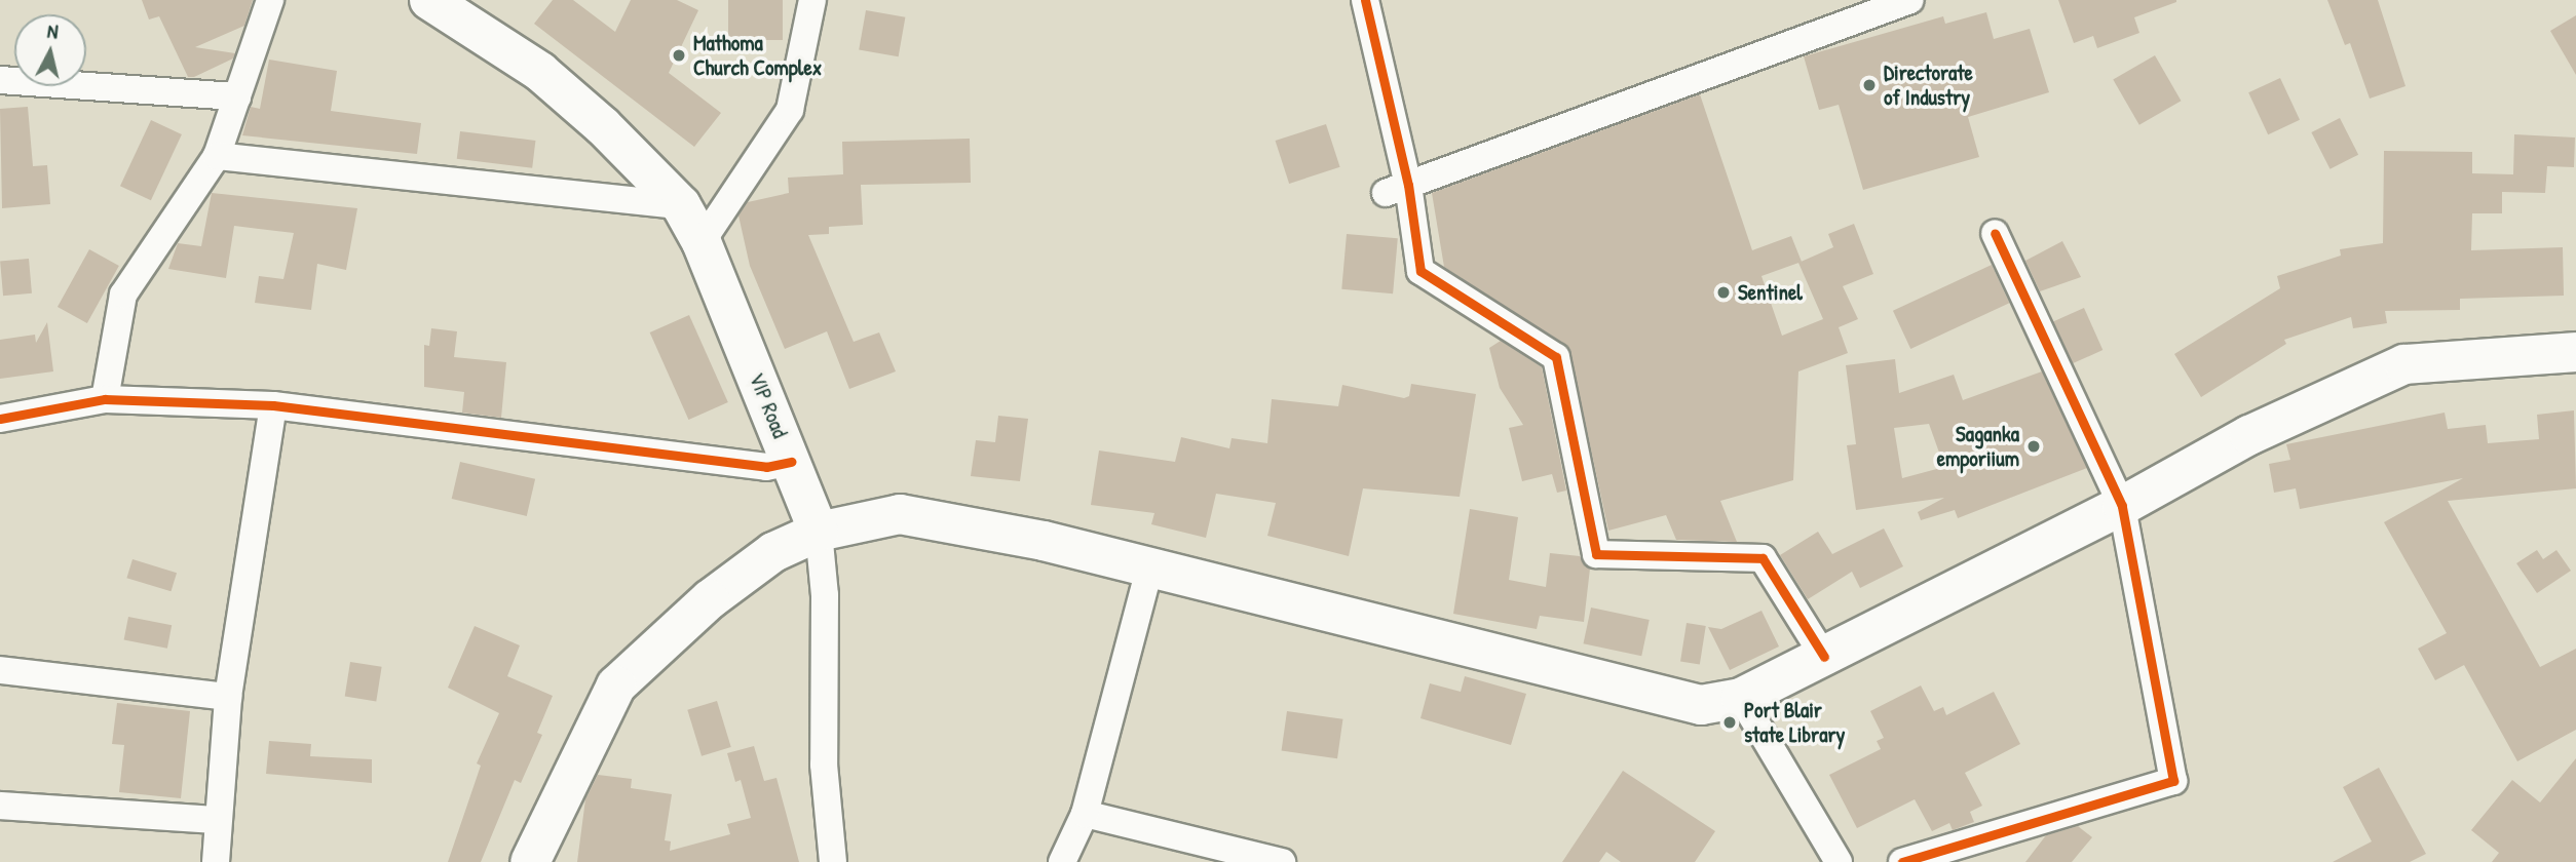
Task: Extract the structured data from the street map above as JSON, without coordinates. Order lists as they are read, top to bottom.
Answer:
{
  "streets": {
    "main road": ["VIP Road"]
  },
  "places": [
    "Mathoma Church Complex",
    "Directorate of Industry",
    "Sentinel",
    "Saganka emporiium",
    "Port Blair state Library"
  ],
  "north": "top"
}
